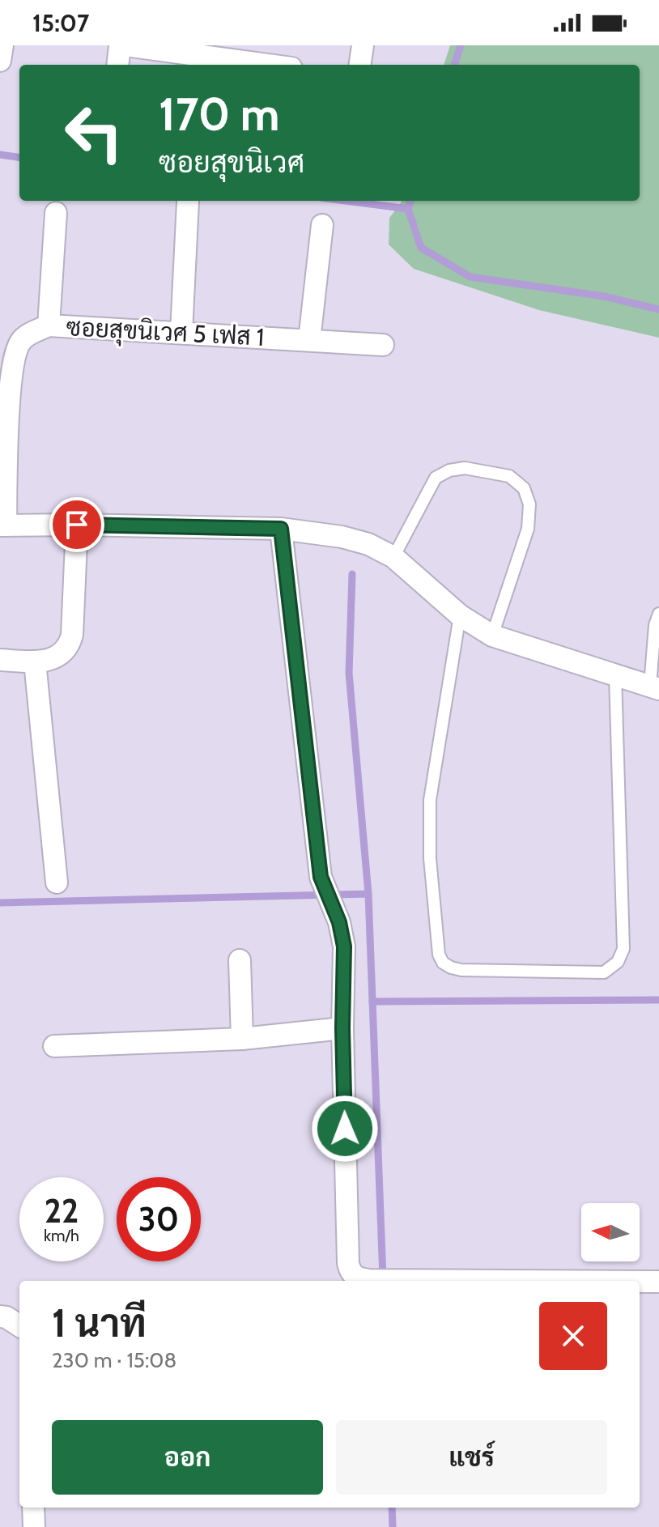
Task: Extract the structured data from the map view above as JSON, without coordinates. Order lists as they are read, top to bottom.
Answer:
{
  "streets": {
    "street": ["ซอยสุขนิเวศ 5 เฟส 1"]
  },
  "north": "left",
  "page": {
    "status": "15:07",
    "turn": ["170 m", "ซอยสุขนิเวศ"],
    "speed": "22 km/h",
    "limit": "30",
    "heading": ["1 นาที", "230 m · 15:08"],
    "buttons": ["ออก", "แชร์"]
  }
}
